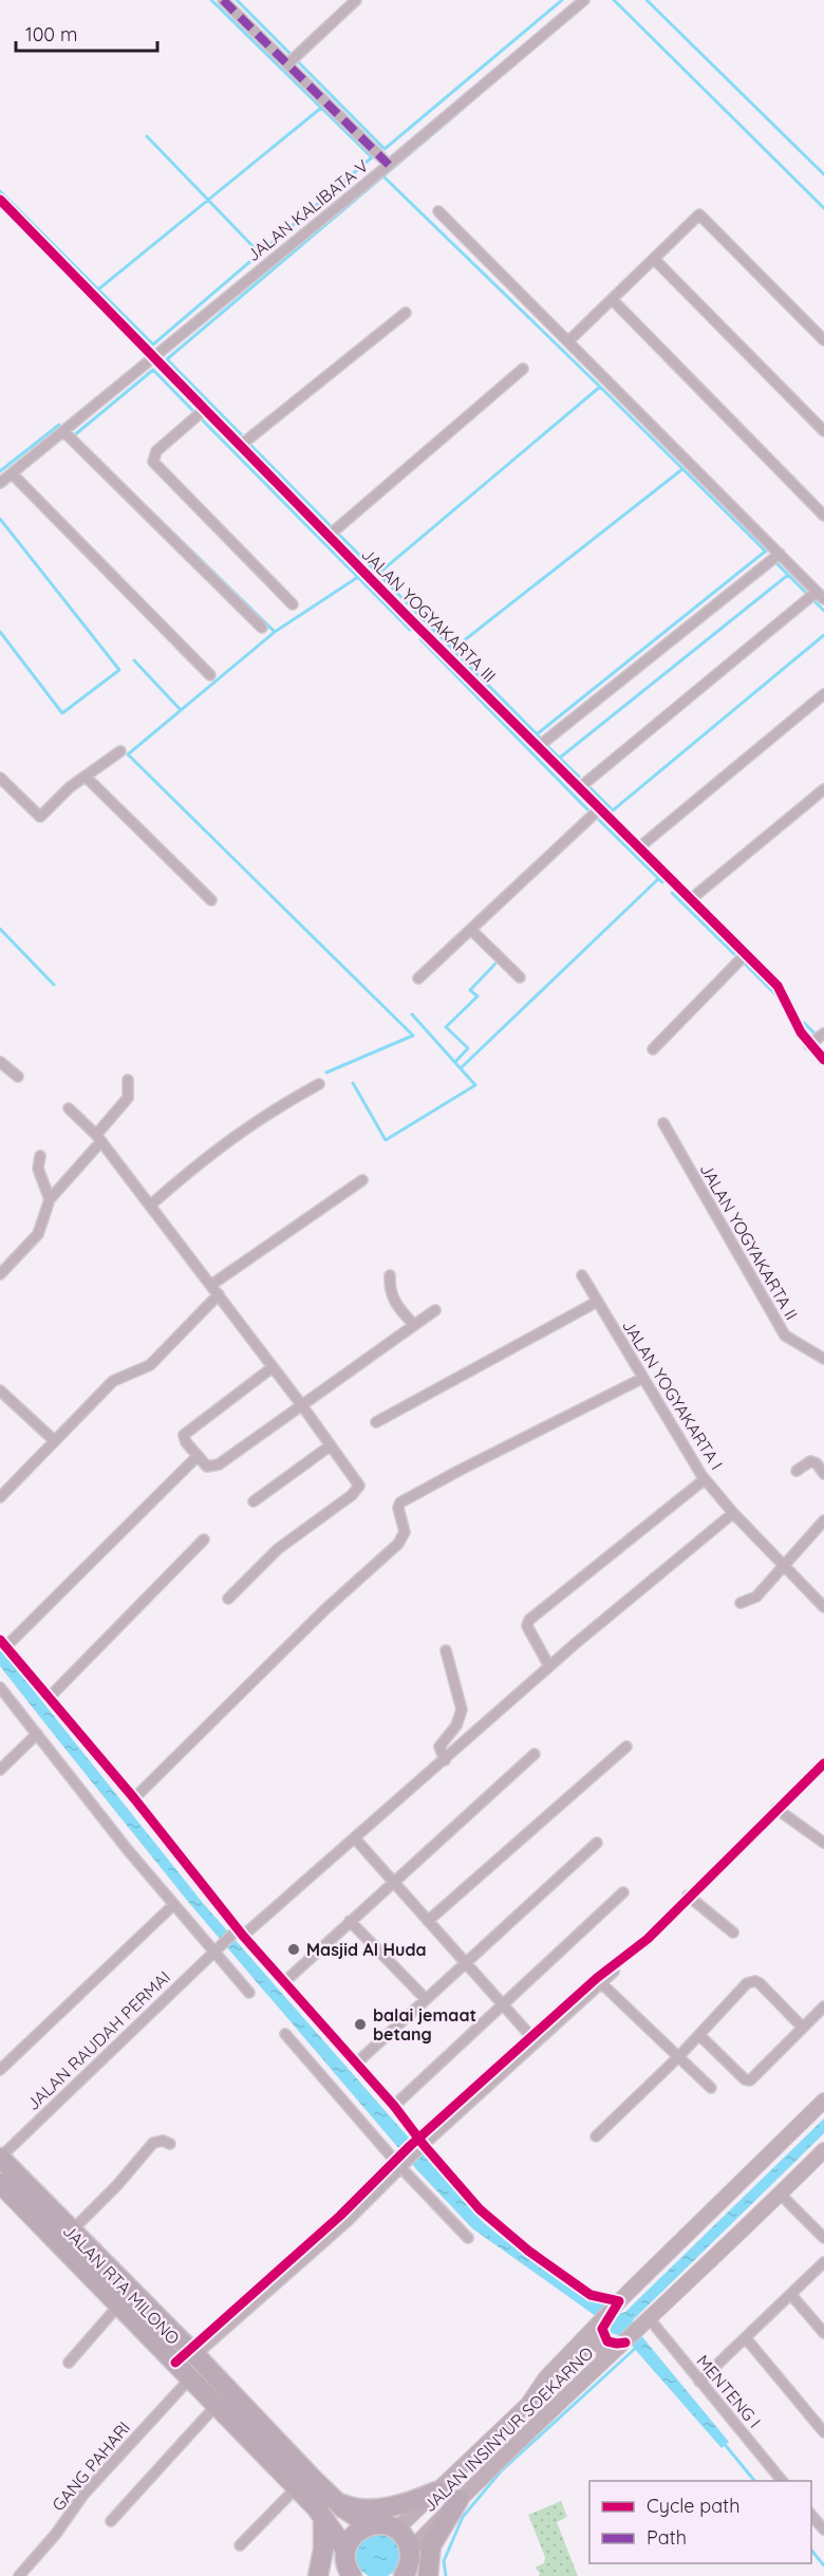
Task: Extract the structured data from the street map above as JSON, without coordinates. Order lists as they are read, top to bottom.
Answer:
{
  "streets": {
    "highway": ["JALAN RTA MILONO"],
    "street": [
      "JALAN KALIBATA V",
      "JALAN YOGYAKARTA III",
      "JALAN YOGYAKARTA II",
      "JALAN YOGYAKARTA I",
      "JALAN RAUDAH PERMAI",
      "MENTENG I",
      "JALAN INSINYUR SOEKARNO",
      "GANG PAHARI"
    ]
  },
  "crossings": [
    ["JALAN KALIBATA V", "JALAN YOGYAKARTA III"],
    ["JALAN YOGYAKARTA I", "JALAN RAUDAH PERMAI"],
    ["JALAN RAUDAH PERMAI", "JALAN RTA MILONO"],
    ["JALAN RTA MILONO", "GANG PAHARI"],
    ["MENTENG I", "JALAN INSINYUR SOEKARNO"]
  ],
  "places": ["Masjid Al Huda", "balai jemaat betang"],
  "legend": ["Cycle path", "Path"],
  "scale_bar": "100 m"
}
